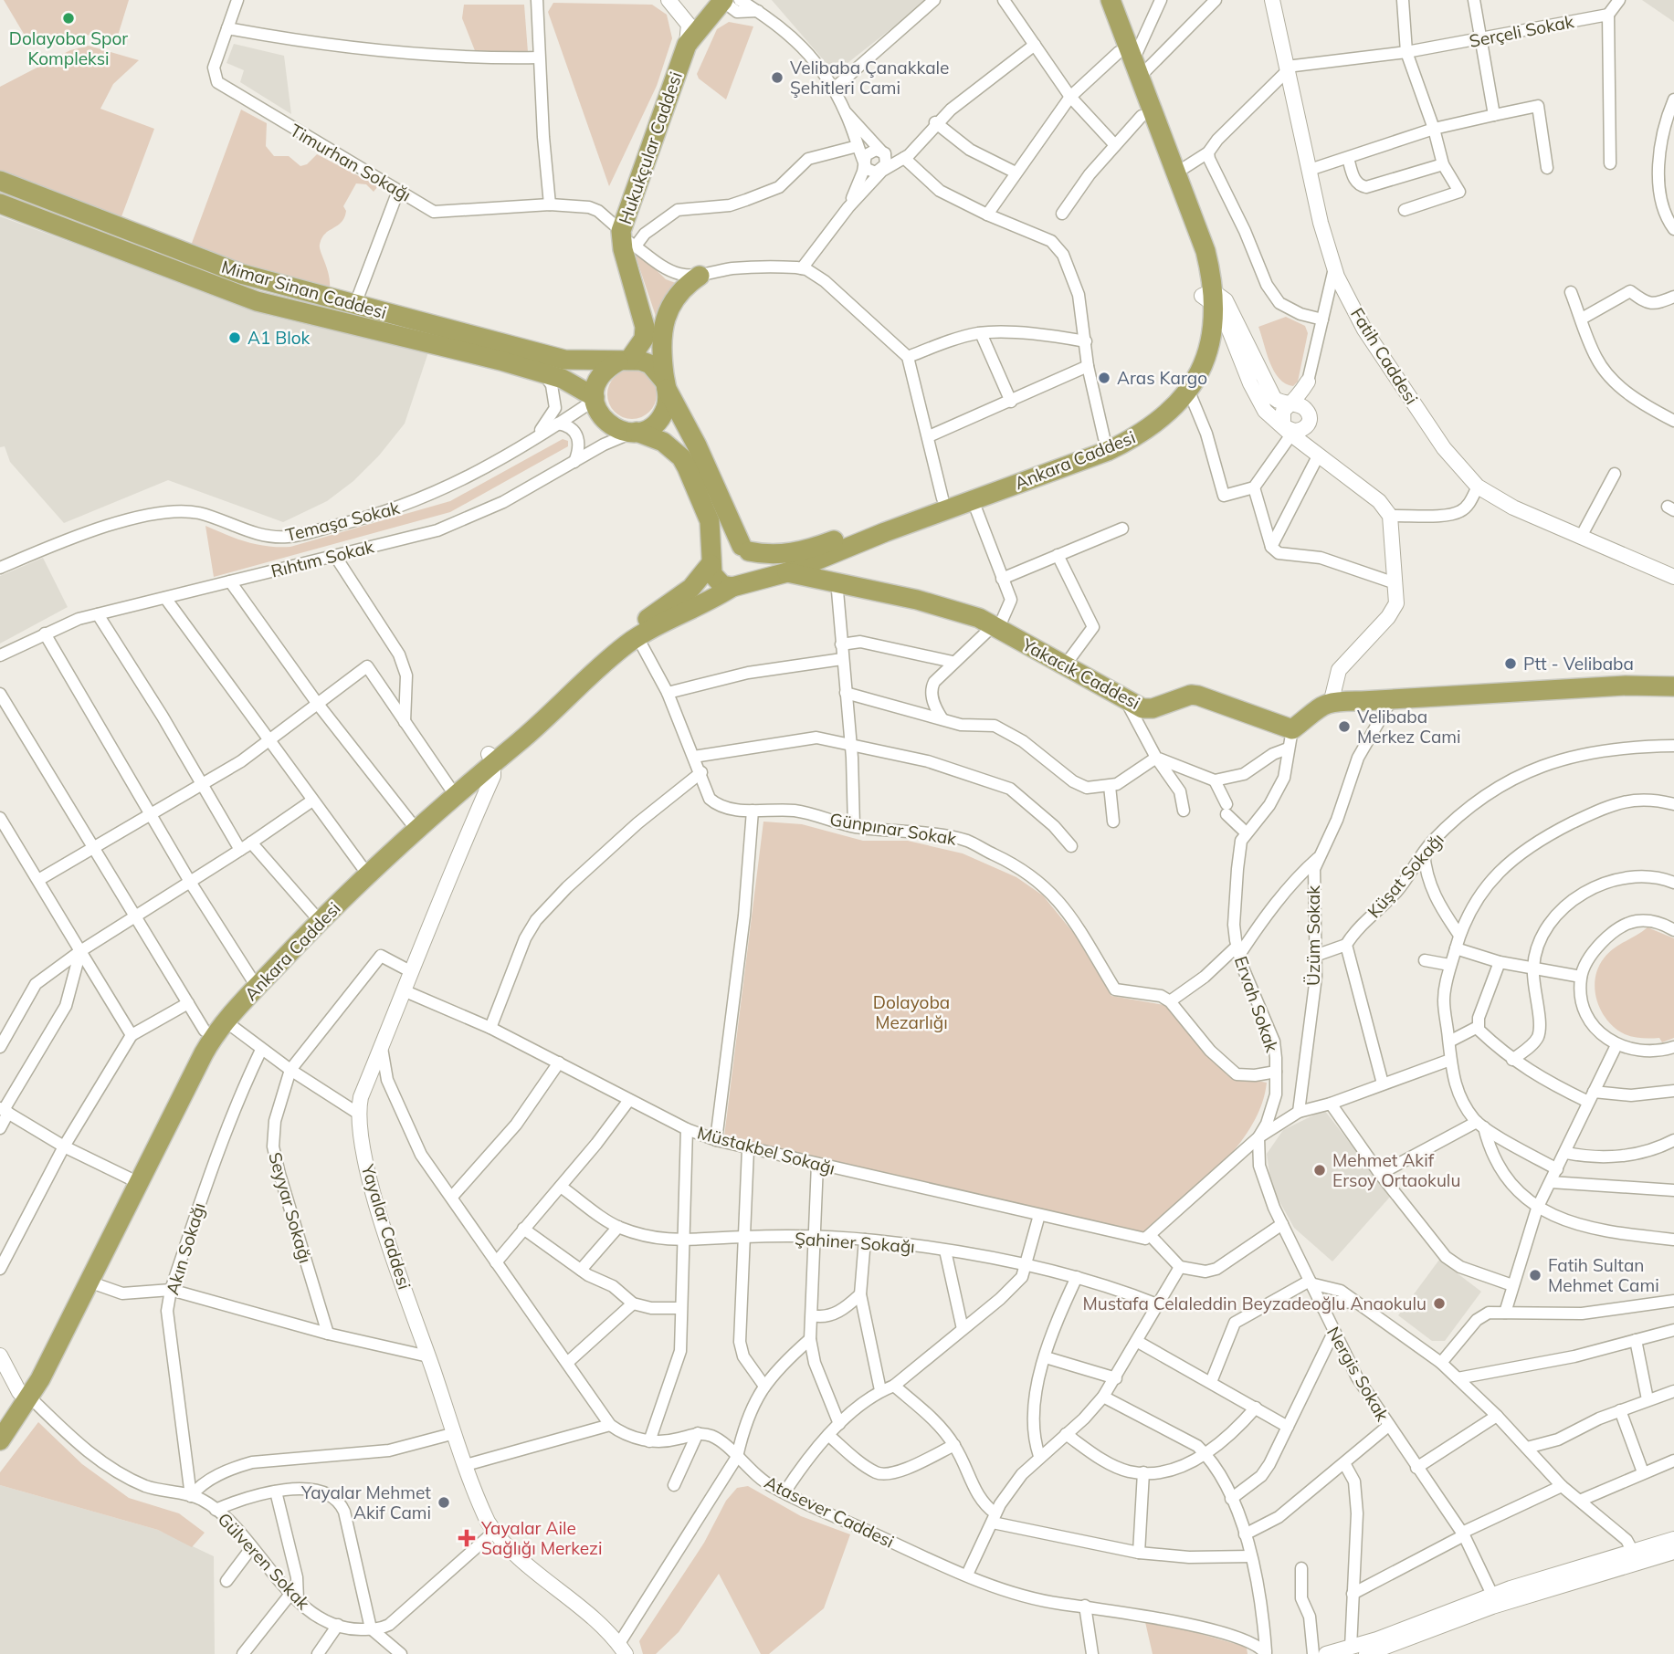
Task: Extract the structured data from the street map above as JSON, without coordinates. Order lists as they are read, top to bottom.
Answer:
{
  "streets": {
    "main road": [
      "Hukukçular Caddesi",
      "Mimar Sinan Caddesi",
      "Ankara Caddesi",
      "Yakacık Caddesi"
    ],
    "street": [
      "Serçeli Sokak",
      "Timurhan Sokağı",
      "Fatih Caddesi",
      "Temaşa Sokak",
      "Rıhtım Sokak",
      "Günpınar Sokak",
      "Küşat Sokağı",
      "Üzüm Sokak",
      "Ervah Sokak",
      "Müstakbel Sokağı",
      "Seyyar Sokağı",
      "Yayalar Caddesi",
      "Şahiner Sokağı",
      "Akın Sokağı",
      "Nergis Sokak",
      "Atasever Caddesi",
      "Gülveren Sokak"
    ]
  },
  "crossings": [
    ["Serçeli Sokak", "Fatih Caddesi"],
    ["Hukukçular Caddesi", "Timurhan Sokağı"],
    ["Hukukçular Caddesi", "Mimar Sinan Caddesi"],
    ["Hukukçular Caddesi", "Temaşa Sokak"],
    ["Hukukçular Caddesi", "Rıhtım Sokak"],
    ["Mimar Sinan Caddesi", "Temaşa Sokak"],
    ["Mimar Sinan Caddesi", "Rıhtım Sokak"],
    ["Ankara Caddesi", "Yakacık Caddesi"],
    ["Ankara Caddesi", "Yayalar Caddesi"],
    ["Ankara Caddesi", "Gülveren Sokak"],
    ["Temaşa Sokak", "Rıhtım Sokak"],
    ["Yakacık Caddesi", "Ervah Sokak"],
    ["Ervah Sokak", "Nergis Sokak"],
    ["Müstakbel Sokağı", "Yayalar Caddesi"],
    ["Seyyar Sokağı", "Yayalar Caddesi"],
    ["Akın Sokağı", "Gülveren Sokak"]
  ],
  "parks": ["Dolayoba Mezarlığı"],
  "places": {
    "other": [
      "Dolayoba Spor Kompleksi",
      "Velibaba Çanakkale Şehitleri Cami",
      "A1 Blok",
      "Aras Kargo",
      "Ptt - Velibaba",
      "Velibaba Merkez Cami",
      "Mehmet Akif Ersoy Ortaokulu",
      "Fatih Sultan Mehmet Cami",
      "Mustafa Celaleddin Beyzadeoğlu Anaokulu",
      "Yayalar Mehmet Akif Cami"
    ],
    "health": ["Yayalar Aile Sağlığı Merkezi"]
  }
}
